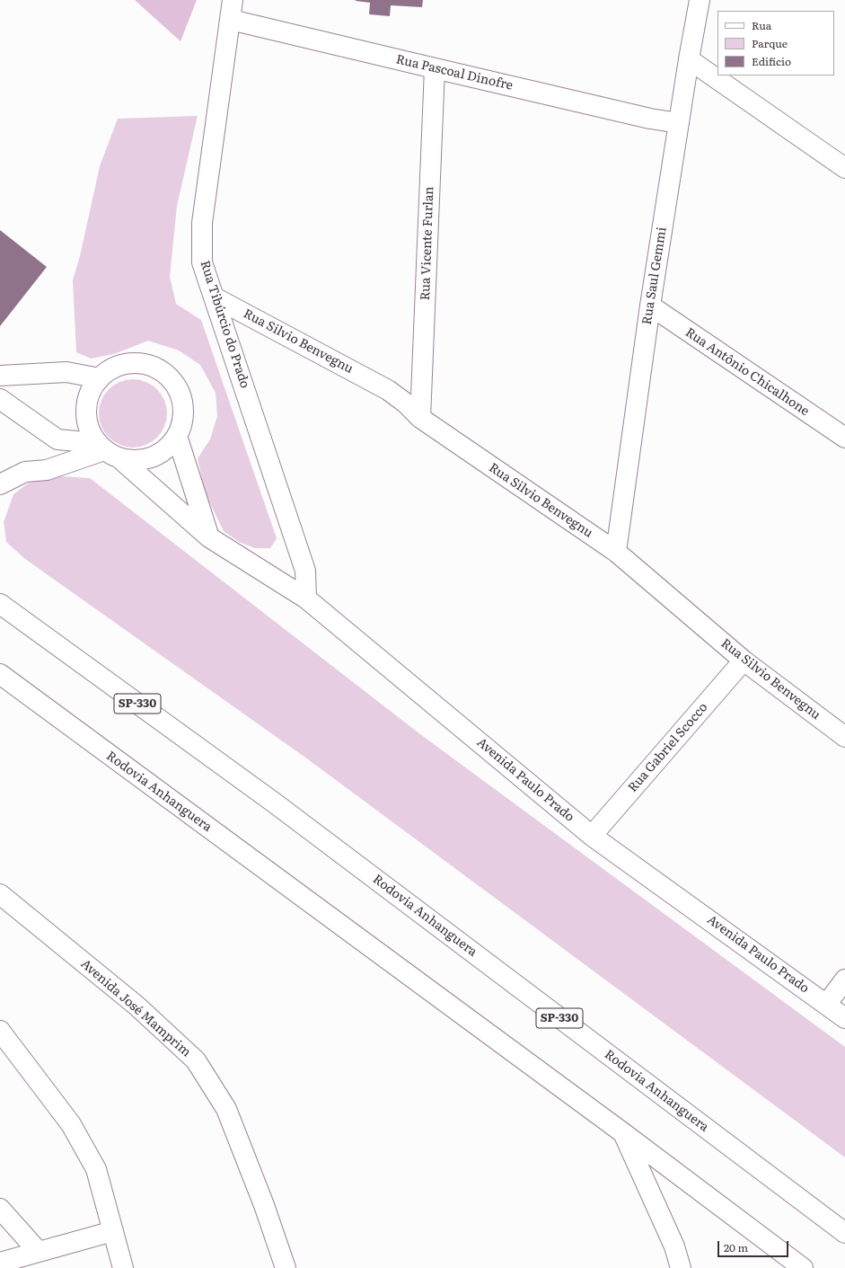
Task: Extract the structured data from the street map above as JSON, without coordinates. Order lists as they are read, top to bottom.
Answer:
{
  "streets": {
    "main road": [
      "Rua Pascoal Dinofre",
      "Rua Vicente Furlan",
      "Rua Saul Gemmi",
      "Rua Tibúrcio do Prado",
      "Rua Silvio Benvegnu",
      "Rua Antônio Chicalhone",
      "SP-330",
      "Rua Gabriel Scocco",
      "Avenida Paulo Prado",
      "Rodovia Anhanguera",
      "Avenida José Mamprim"
    ]
  },
  "crossings": [
    ["Rua Pascoal Dinofre", "Rua Vicente Furlan"],
    ["Rua Pascoal Dinofre", "Rua Saul Gemmi"],
    ["Rua Pascoal Dinofre", "Rua Tibúrcio do Prado"],
    ["Rua Vicente Furlan", "Rua Silvio Benvegnu"],
    ["Rua Saul Gemmi", "Rua Silvio Benvegnu"],
    ["Rua Saul Gemmi", "Rua Antônio Chicalhone"],
    ["Rua Tibúrcio do Prado", "Rua Silvio Benvegnu"],
    ["Rua Tibúrcio do Prado", "Avenida Paulo Prado"],
    ["Rua Silvio Benvegnu", "Rua Gabriel Scocco"],
    ["Rua Gabriel Scocco", "Avenida Paulo Prado"]
  ],
  "legend": ["Rua", "Parque", "Edifício"],
  "scale_bar": "20 m"
}
